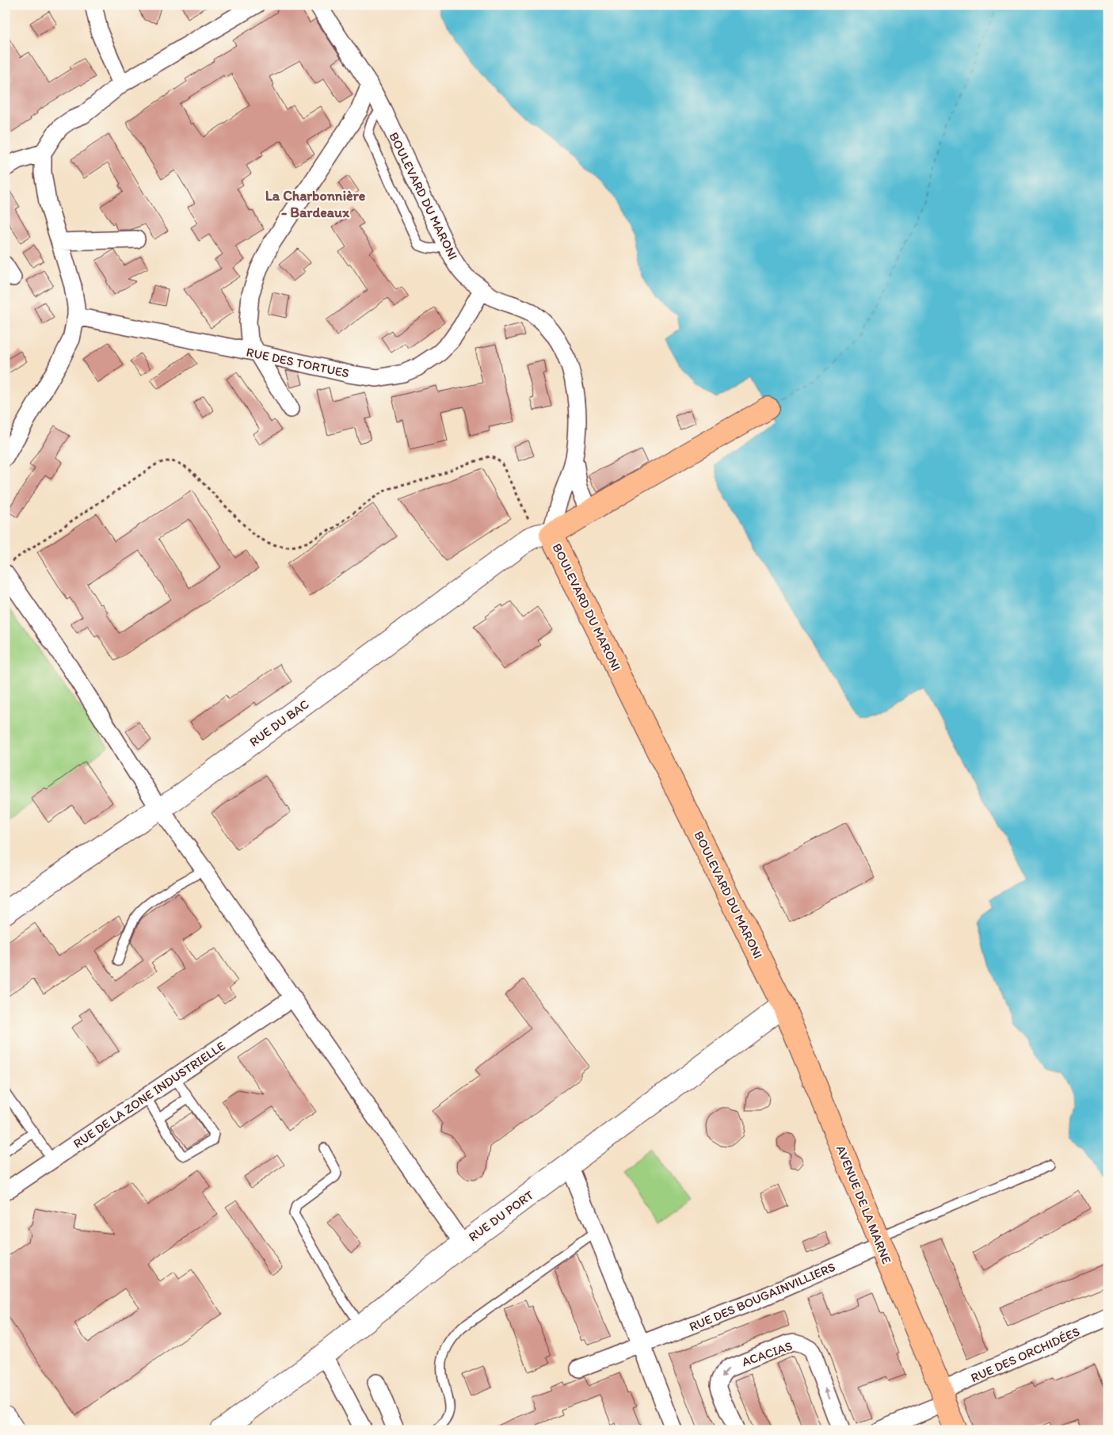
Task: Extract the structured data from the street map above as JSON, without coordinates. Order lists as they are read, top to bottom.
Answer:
{
  "streets": {
    "main road": ["BOULEVARD DU MARONI", "AVENUE DE LA MARNE"],
    "street": [
      "RUE DES TORTUES",
      "RUE DU BAC",
      "RUE DE LA ZONE INDUSTRIELLE",
      "RUE DU PORT",
      "RUE DES BOUGAINVILLIERS",
      "ACACIAS",
      "RUE DES ORCHIDÉES"
    ]
  },
  "crossings": [
    ["BOULEVARD DU MARONI", "RUE DES TORTUES"],
    ["BOULEVARD DU MARONI", "RUE DU BAC"],
    ["BOULEVARD DU MARONI", "AVENUE DE LA MARNE"],
    ["BOULEVARD DU MARONI", "RUE DU PORT"],
    ["AVENUE DE LA MARNE", "RUE DU PORT"],
    ["AVENUE DE LA MARNE", "RUE DES BOUGAINVILLIERS"],
    ["AVENUE DE LA MARNE", "RUE DES ORCHIDÉES"]
  ],
  "districts": ["La Charbonnière - Bardeaux"]
}
